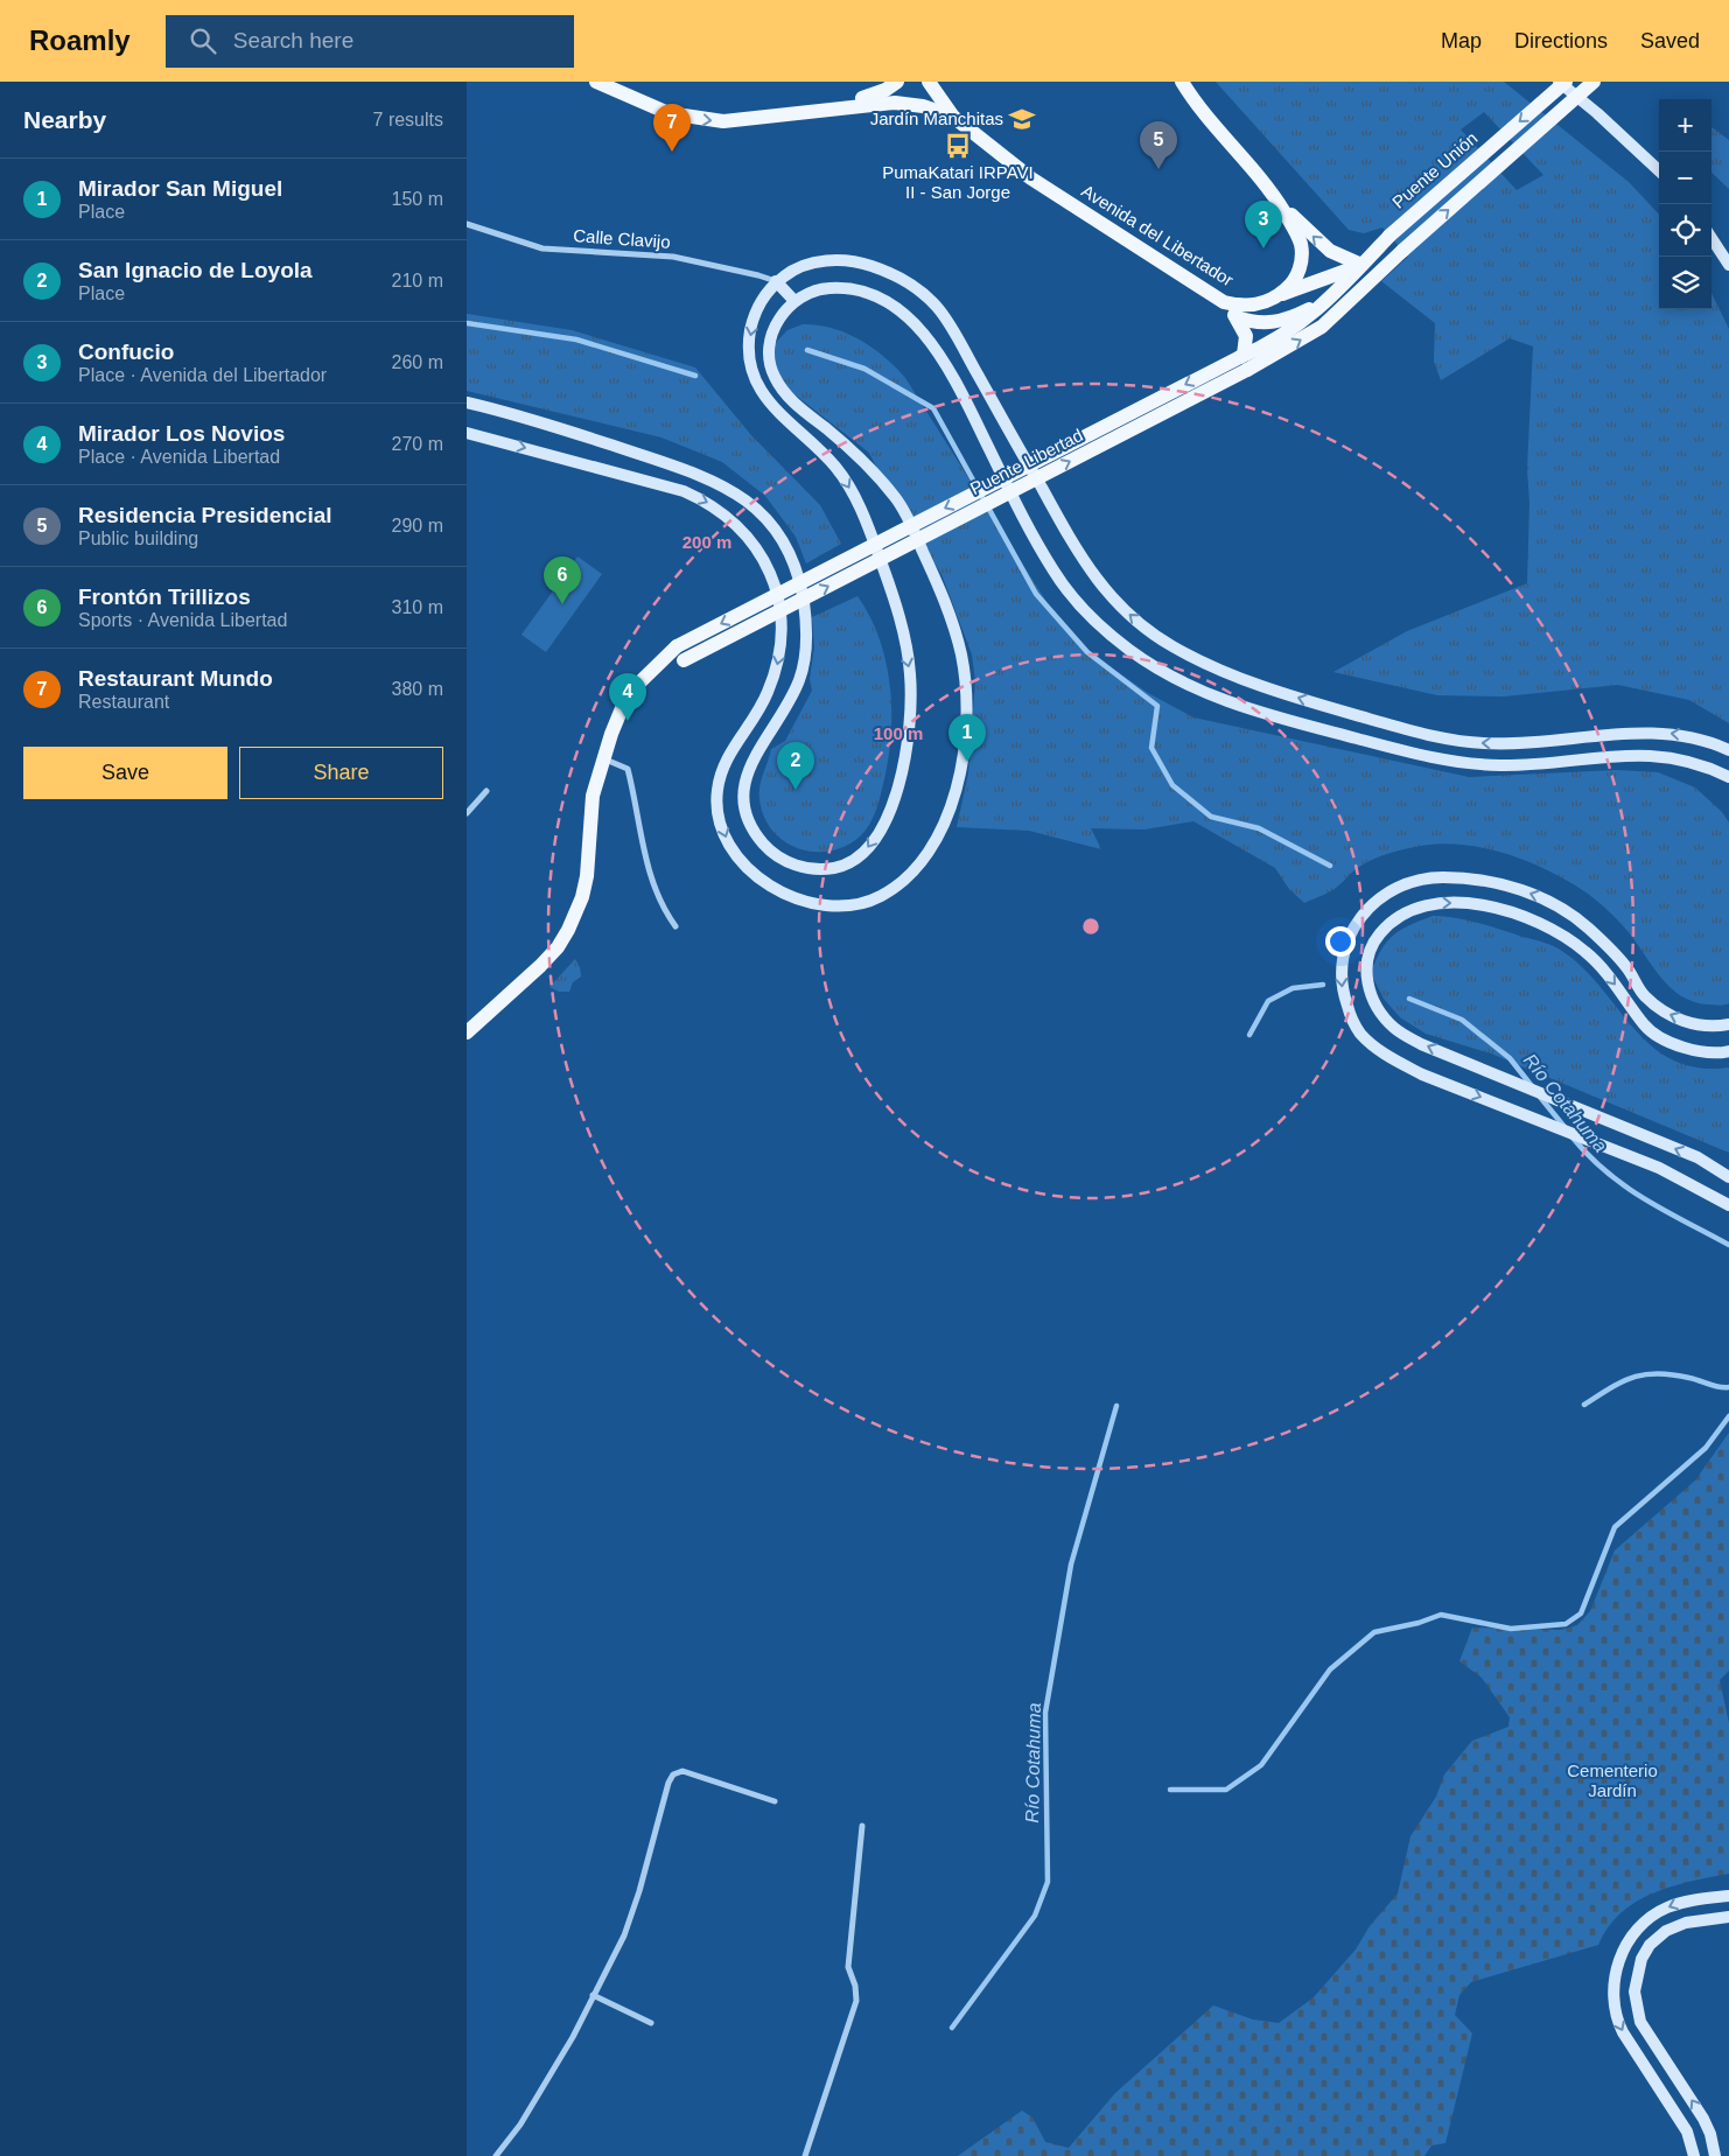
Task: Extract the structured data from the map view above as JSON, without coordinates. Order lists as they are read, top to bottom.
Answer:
{
  "streets": {
    "main road": ["Puente Unión", "Avenida del Libertador", "Puente Libertad"],
    "street": ["Calle Clavijo"]
  },
  "crossings": [
    ["Puente Unión", "Puente Libertad"]
  ],
  "water": ["Río Cotahuma"],
  "parks": ["Cementerio Jardín"],
  "places": {
    "school or university": ["Jardín Manchitas"],
    "bus stop": ["PumaKatari IRPAVI II - San Jorge"]
  },
  "page": {
    "header": "Roamly",
    "search": "Search here",
    "nav": ["Map", "Directions", "Saved"],
    "heading": ["Nearby", "7 results"],
    "map_buttons": ["+", "−"],
    "pins": [
      "7",
      "5",
      "3",
      "6",
      "4",
      "1",
      "2"
    ],
    "list": [
      {
        "mark": "1",
        "name": "Mirador San Miguel",
        "note": "Place",
        "value": "150 m"
      },
      {
        "mark": "2",
        "name": "San Ignacio de Loyola",
        "note": "Place",
        "value": "210 m"
      },
      {
        "mark": "3",
        "name": "Confucio",
        "note": "Place · Avenida del Libertador",
        "value": "260 m"
      },
      {
        "mark": "4",
        "name": "Mirador Los Novios",
        "note": "Place · Avenida Libertad",
        "value": "270 m"
      },
      {
        "mark": "5",
        "name": "Residencia Presidencial",
        "note": "Public building",
        "value": "290 m"
      },
      {
        "mark": "6",
        "name": "Frontón Trillizos",
        "note": "Sports · Avenida Libertad",
        "value": "310 m"
      },
      {
        "mark": "7",
        "name": "Restaurant Mundo",
        "note": "Restaurant",
        "value": "380 m"
      }
    ],
    "buttons": ["Save", "Share"]
  },
  "rings": ["200 m", "100 m"]
}
